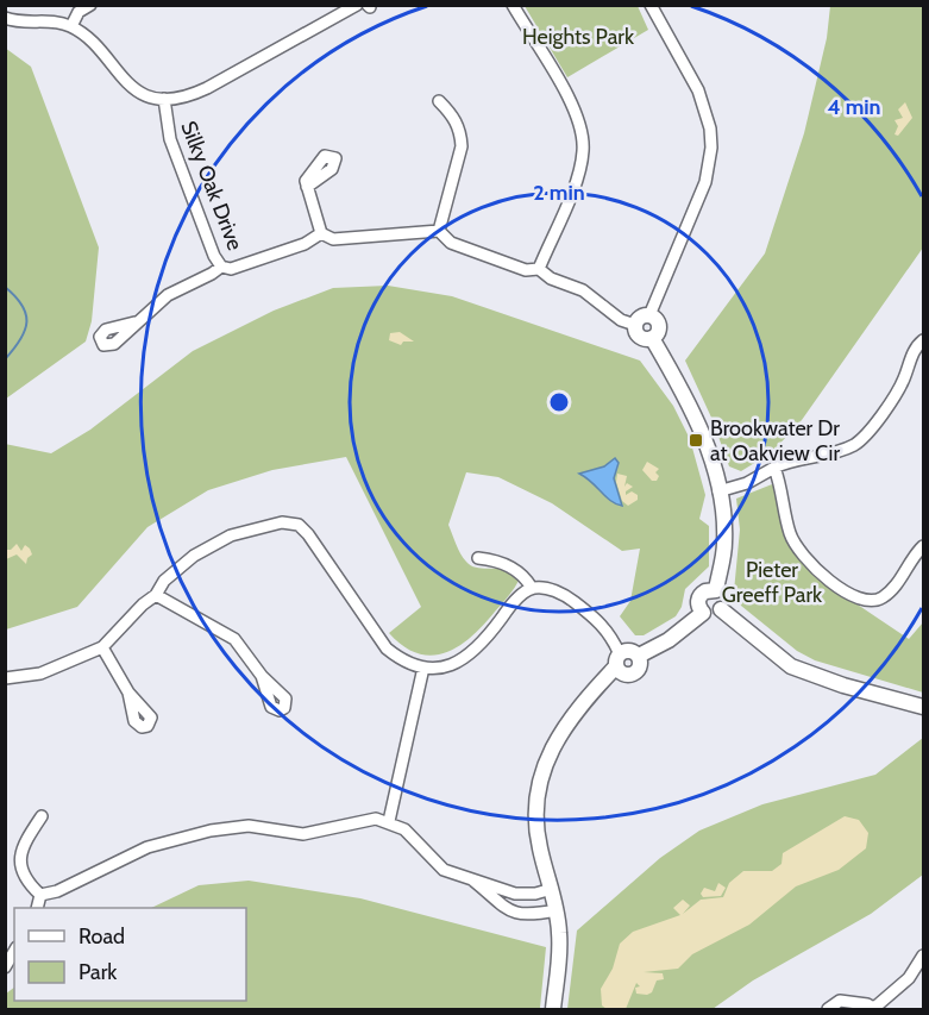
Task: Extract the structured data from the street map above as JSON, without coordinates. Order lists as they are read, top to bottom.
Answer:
{
  "streets": {
    "street": ["Silky Oak Drive"]
  },
  "parks": ["Heights Park", "Pieter Greeff Park"],
  "places": {
    "transit": ["Brookwater Dr at Oakview Cir"]
  },
  "legend": ["Road", "Park"],
  "rings": ["4 min", "2 min"]
}
